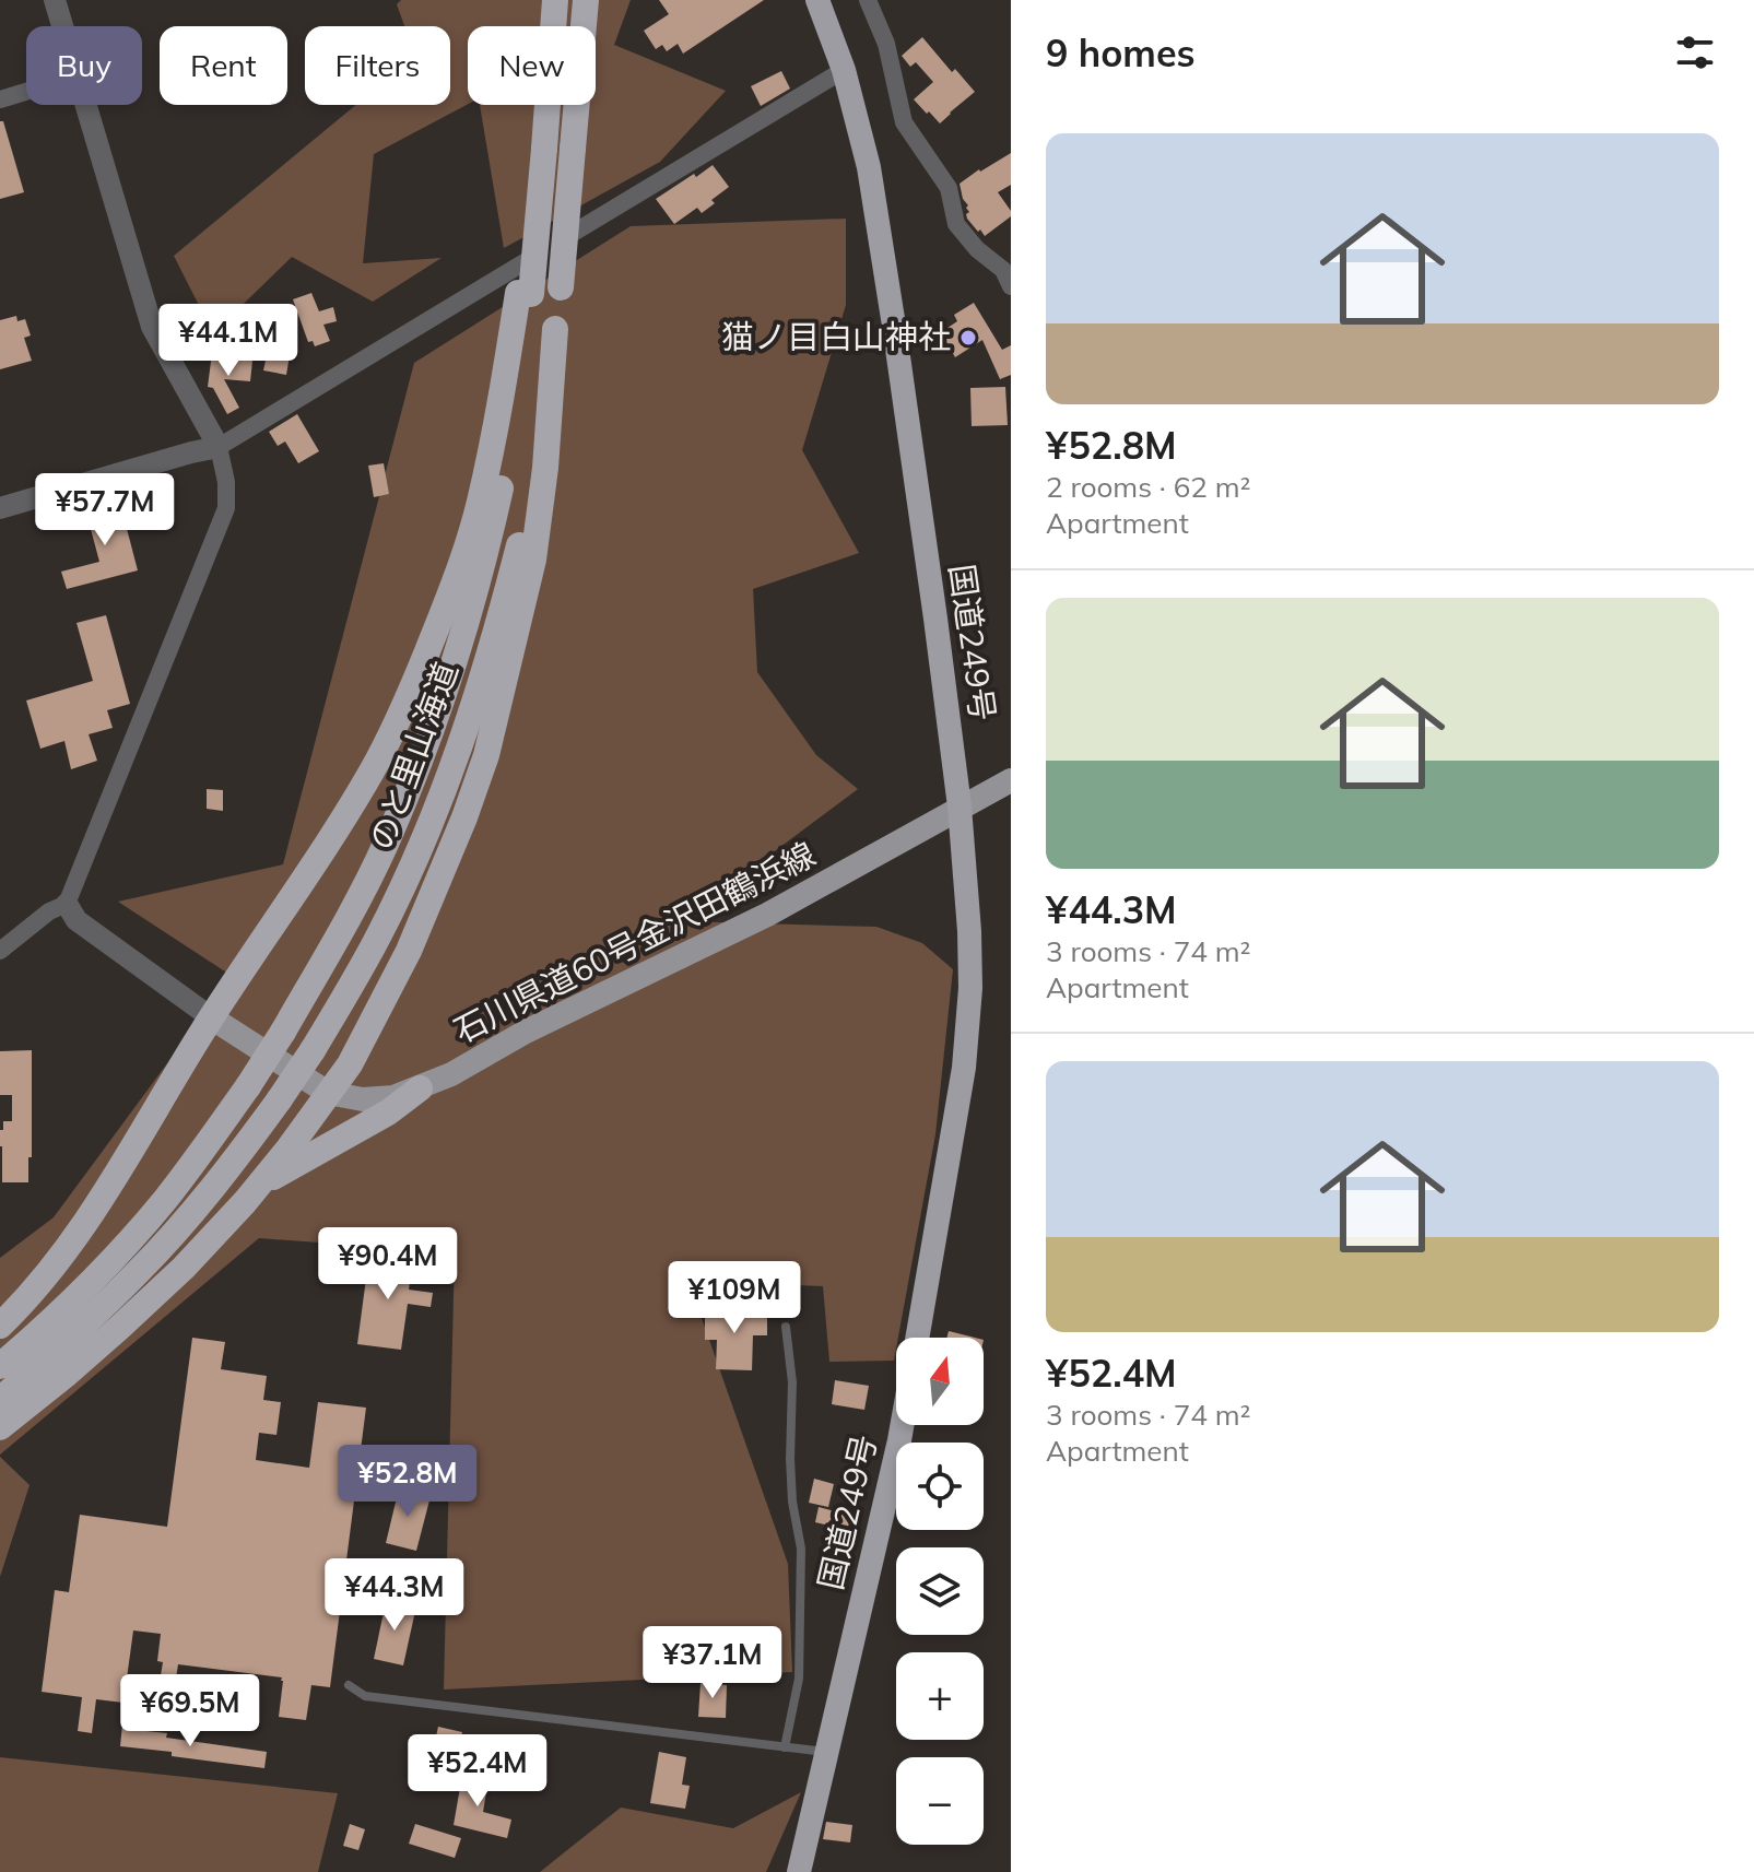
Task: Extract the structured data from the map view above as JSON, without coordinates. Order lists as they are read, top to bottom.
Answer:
{
  "streets": {
    "highway": ["国道249号", "のと里山海道"],
    "main road": ["石川県道60号金沢田鶴浜線"]
  },
  "crossings": [
    ["国道249号", "石川県道60号金沢田鶴浜線"]
  ],
  "places": ["猫ノ目白山神社"],
  "north": "top",
  "page": {
    "heading": "9 homes",
    "chip": [
      "Buy",
      "Rent",
      "Filters",
      "New"
    ],
    "list": [
      {
        "name": "¥52.8M",
        "note": "2 rooms · 62 m² · Apartment"
      },
      {
        "name": "¥44.3M",
        "note": "3 rooms · 74 m² · Apartment"
      },
      {
        "name": "¥52.4M",
        "note": "3 rooms · 74 m² · Apartment"
      }
    ],
    "price": [
      "¥44.1M",
      "¥57.7M",
      "¥90.4M",
      "¥109M",
      "¥52.8M",
      "¥44.3M",
      "¥37.1M",
      "¥69.5M",
      "¥52.4M"
    ],
    "map_buttons": ["+", "−"]
  }
}
